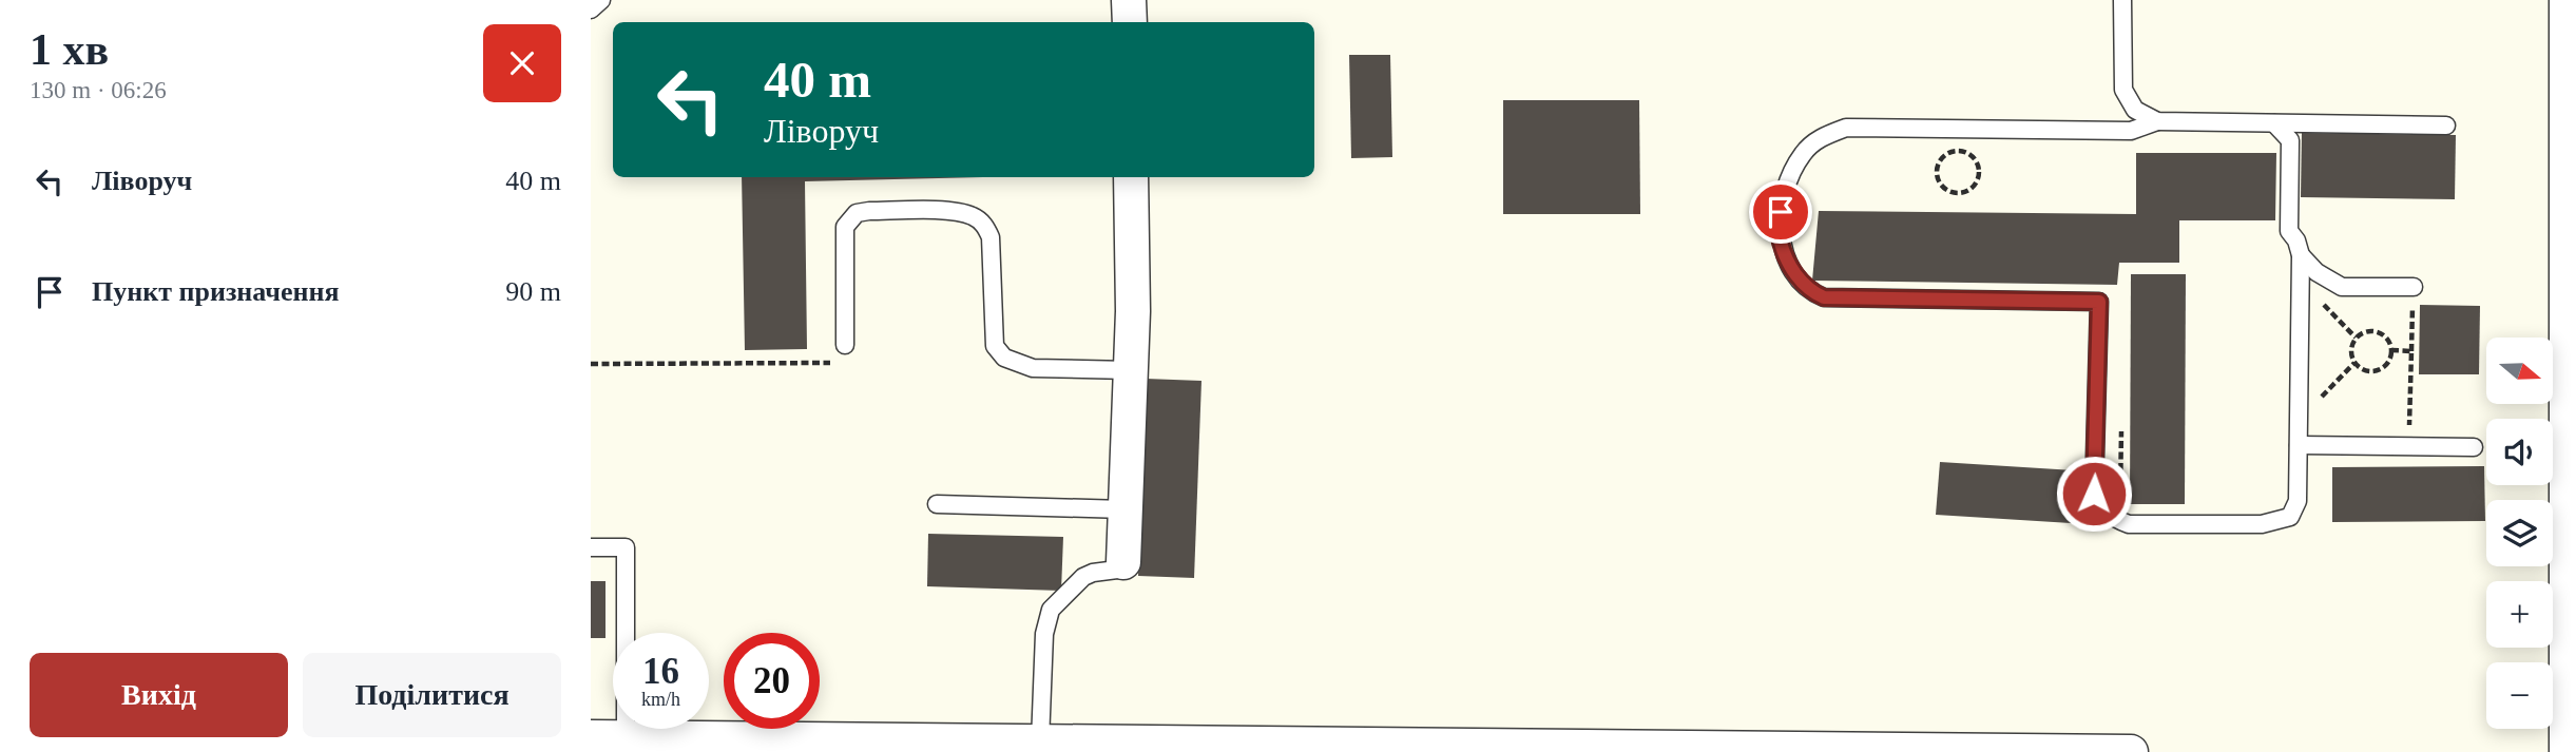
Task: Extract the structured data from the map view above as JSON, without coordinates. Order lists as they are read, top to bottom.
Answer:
{
  "north": "right",
  "page": {
    "heading": ["1 хв", "130 m · 06:26"],
    "turn": ["40 m", "Ліворуч"],
    "list": [
      {
        "name": "Ліворуч",
        "value": "40 m"
      },
      {
        "name": "Пункт призначення",
        "value": "90 m"
      }
    ],
    "map_buttons": ["+", "−"],
    "speed": "16 km/h",
    "limit": "20",
    "buttons": ["Вихід", "Поділитися"]
  }
}
